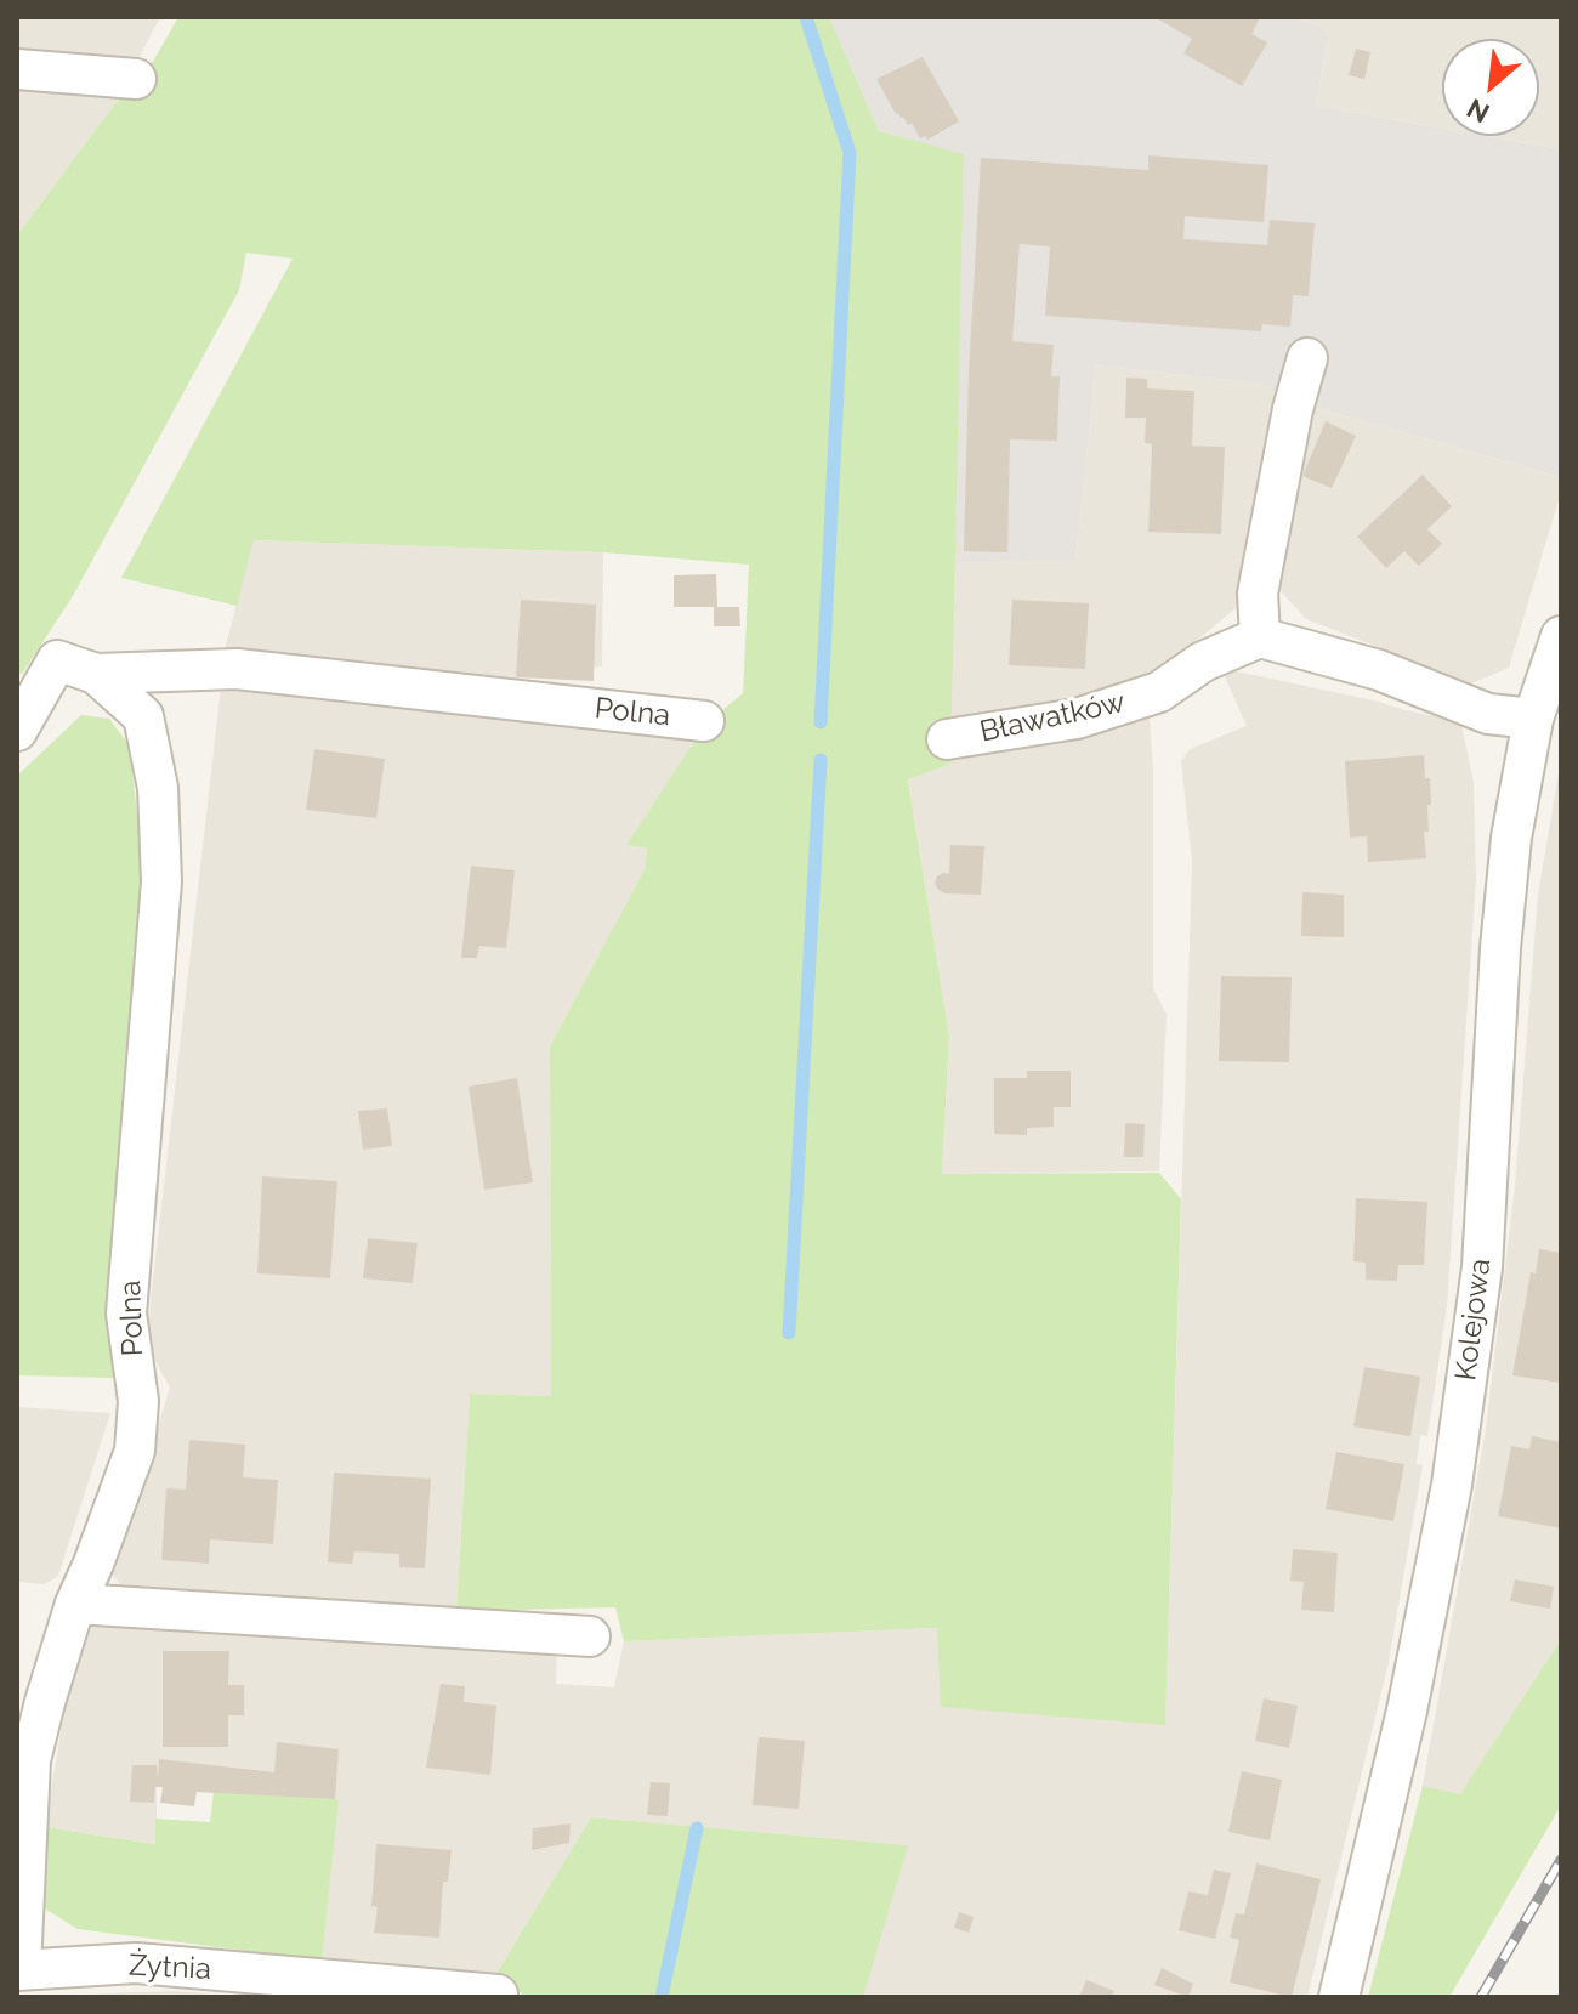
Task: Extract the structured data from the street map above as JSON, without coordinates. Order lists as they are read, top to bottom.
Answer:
{
  "streets": {
    "street": [
      "Polna",
      "Bławatków",
      "Kolejowa",
      "Żytnia"
    ]
  },
  "crossings": [
    ["Polna", "Żytnia"]
  ],
  "north": "bottom left"
}
